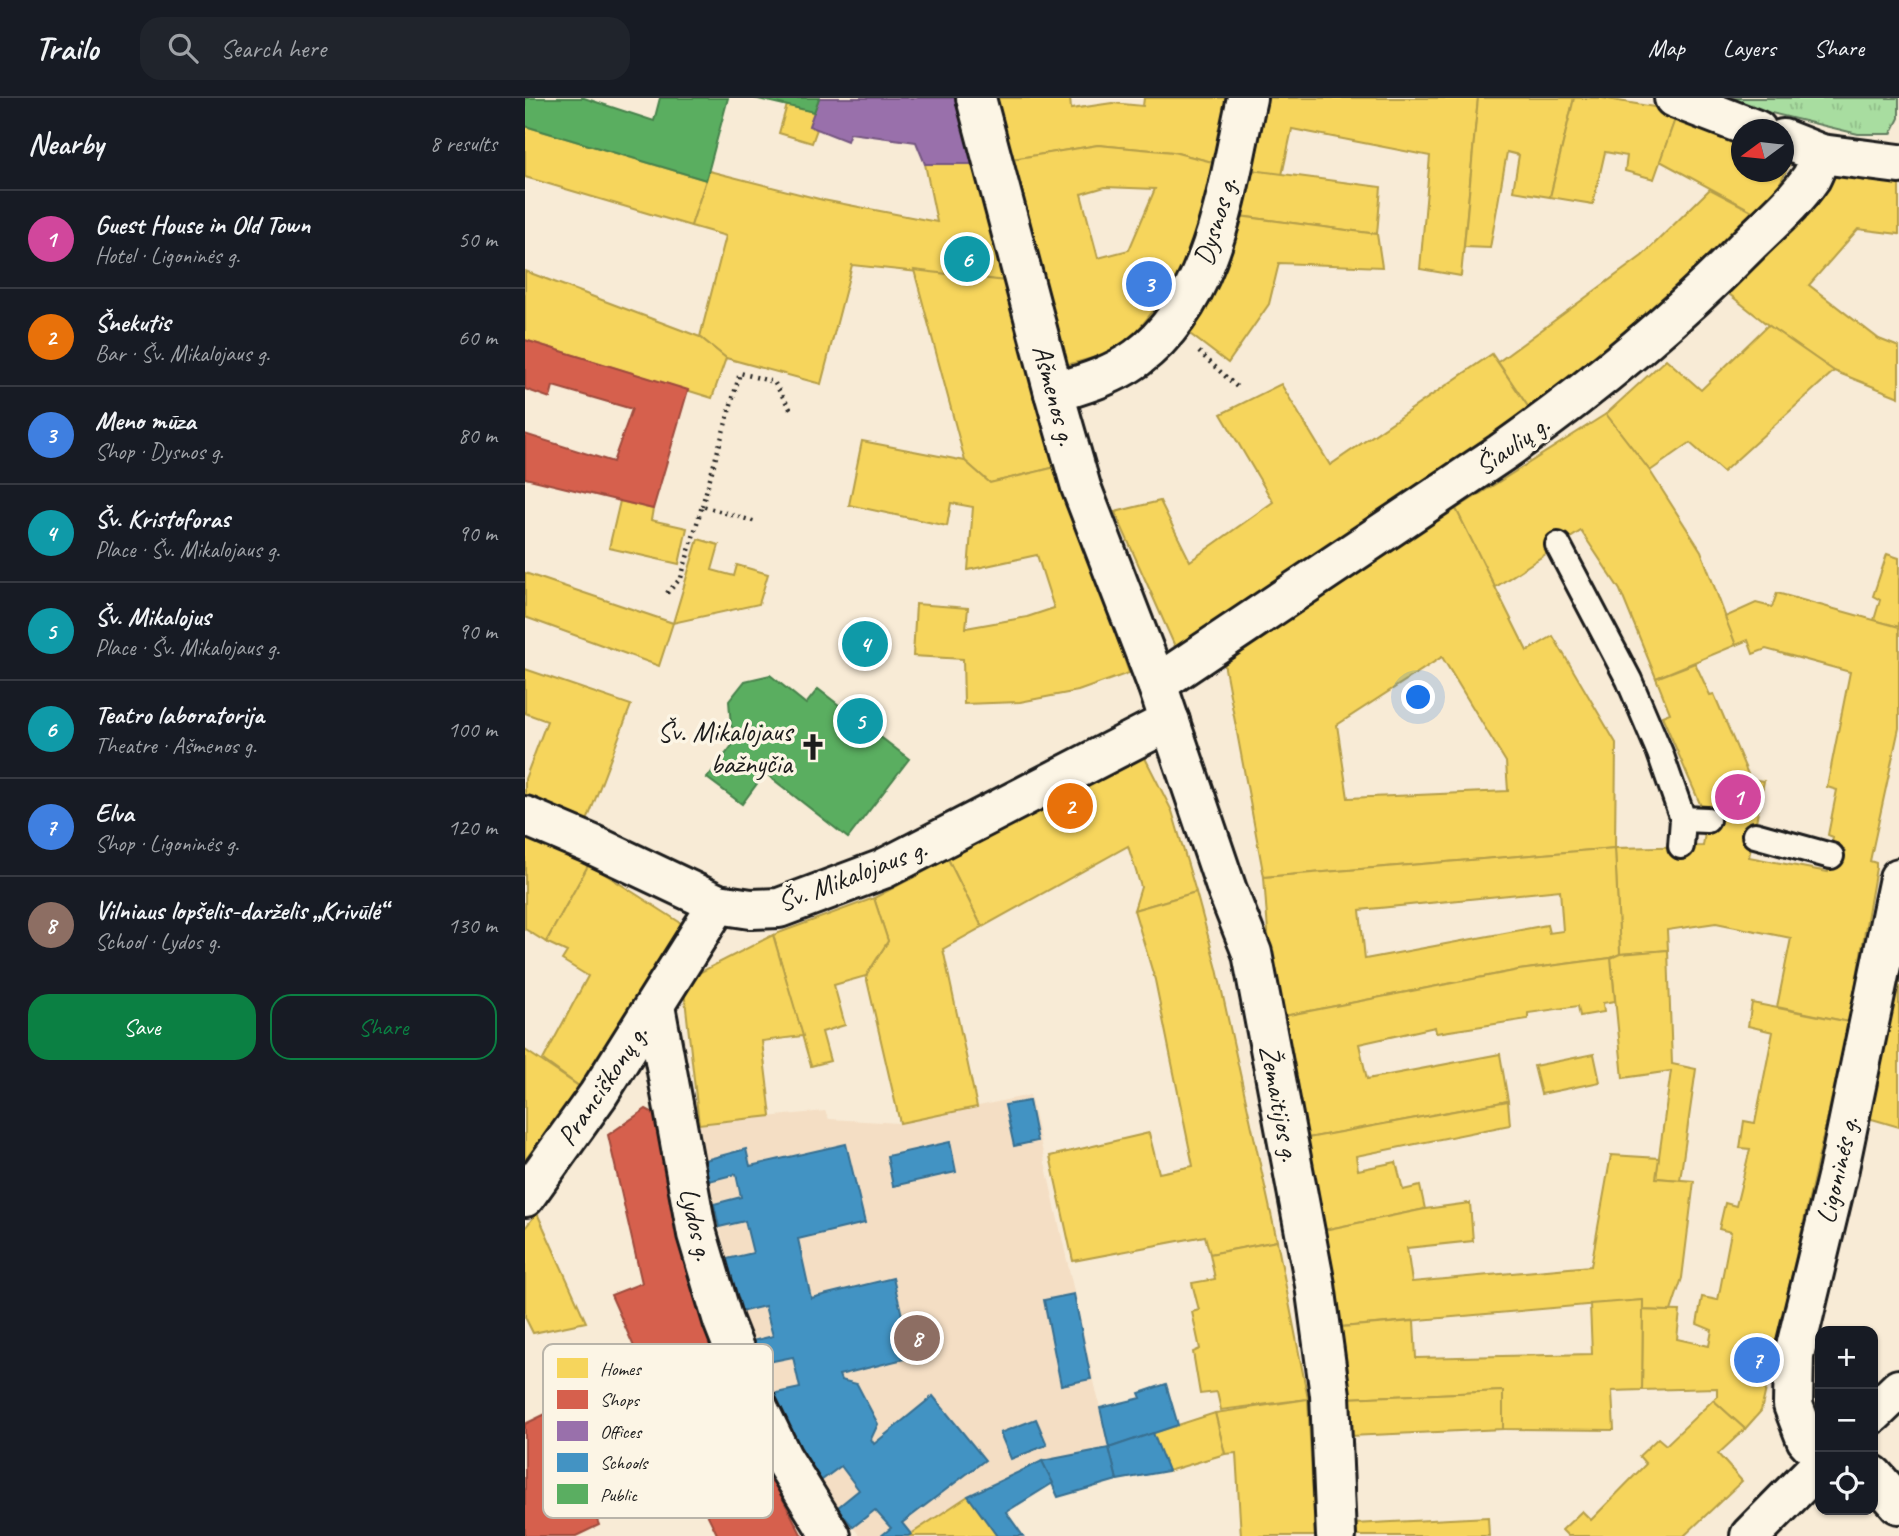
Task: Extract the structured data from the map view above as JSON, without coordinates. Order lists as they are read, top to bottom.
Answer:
{
  "streets": {
    "street": [
      "Dysnos g.",
      "Ašmenos g.",
      "Šiaulių g.",
      "Šv. Mikalojaus g.",
      "Pranciškonų g.",
      "Žemaitijos g.",
      "Ligoninės g.",
      "Lydos g."
    ]
  },
  "crossings": [
    ["Dysnos g.", "Ašmenos g."],
    ["Ašmenos g.", "Šiaulių g."],
    ["Ašmenos g.", "Žemaitijos g."],
    ["Šiaulių g.", "Žemaitijos g."],
    ["Šv. Mikalojaus g.", "Žemaitijos g."],
    ["Pranciškonų g.", "Lydos g."]
  ],
  "places": {
    "church": ["Šv. Mikalojaus bažnyčia"]
  },
  "legend": [
    "Homes",
    "Shops",
    "Offices",
    "Schools",
    "Public"
  ],
  "north": "left",
  "page": {
    "header": "Trailo",
    "search": "Search here",
    "nav": ["Map", "Layers", "Share"],
    "heading": ["Nearby", "8 results"],
    "list": [
      {
        "mark": "1",
        "name": "Guest House in Old Town",
        "note": "Hotel · Ligoninės g.",
        "value": "50 m"
      },
      {
        "mark": "2",
        "name": "Šnekutis",
        "note": "Bar · Šv. Mikalojaus g.",
        "value": "60 m"
      },
      {
        "mark": "3",
        "name": "Meno mūza",
        "note": "Shop · Dysnos g.",
        "value": "80 m"
      },
      {
        "mark": "4",
        "name": "Šv. Kristoforas",
        "note": "Place · Šv. Mikalojaus g.",
        "value": "90 m"
      },
      {
        "mark": "5",
        "name": "Šv. Mikalojus",
        "note": "Place · Šv. Mikalojaus g.",
        "value": "90 m"
      },
      {
        "mark": "6",
        "name": "Teatro laboratorija",
        "note": "Theatre · Ašmenos g.",
        "value": "100 m"
      },
      {
        "mark": "7",
        "name": "Elva",
        "note": "Shop · Ligoninės g.",
        "value": "120 m"
      },
      {
        "mark": "8",
        "name": "Vilniaus lopšelis-darželis „Krivūlė“",
        "note": "School · Lydos g.",
        "value": "130 m"
      }
    ],
    "pins": [
      "6",
      "3",
      "4",
      "5",
      "1",
      "2",
      "8",
      "7"
    ],
    "buttons": ["Save", "Share"],
    "map_buttons": ["+", "−"]
  }
}
